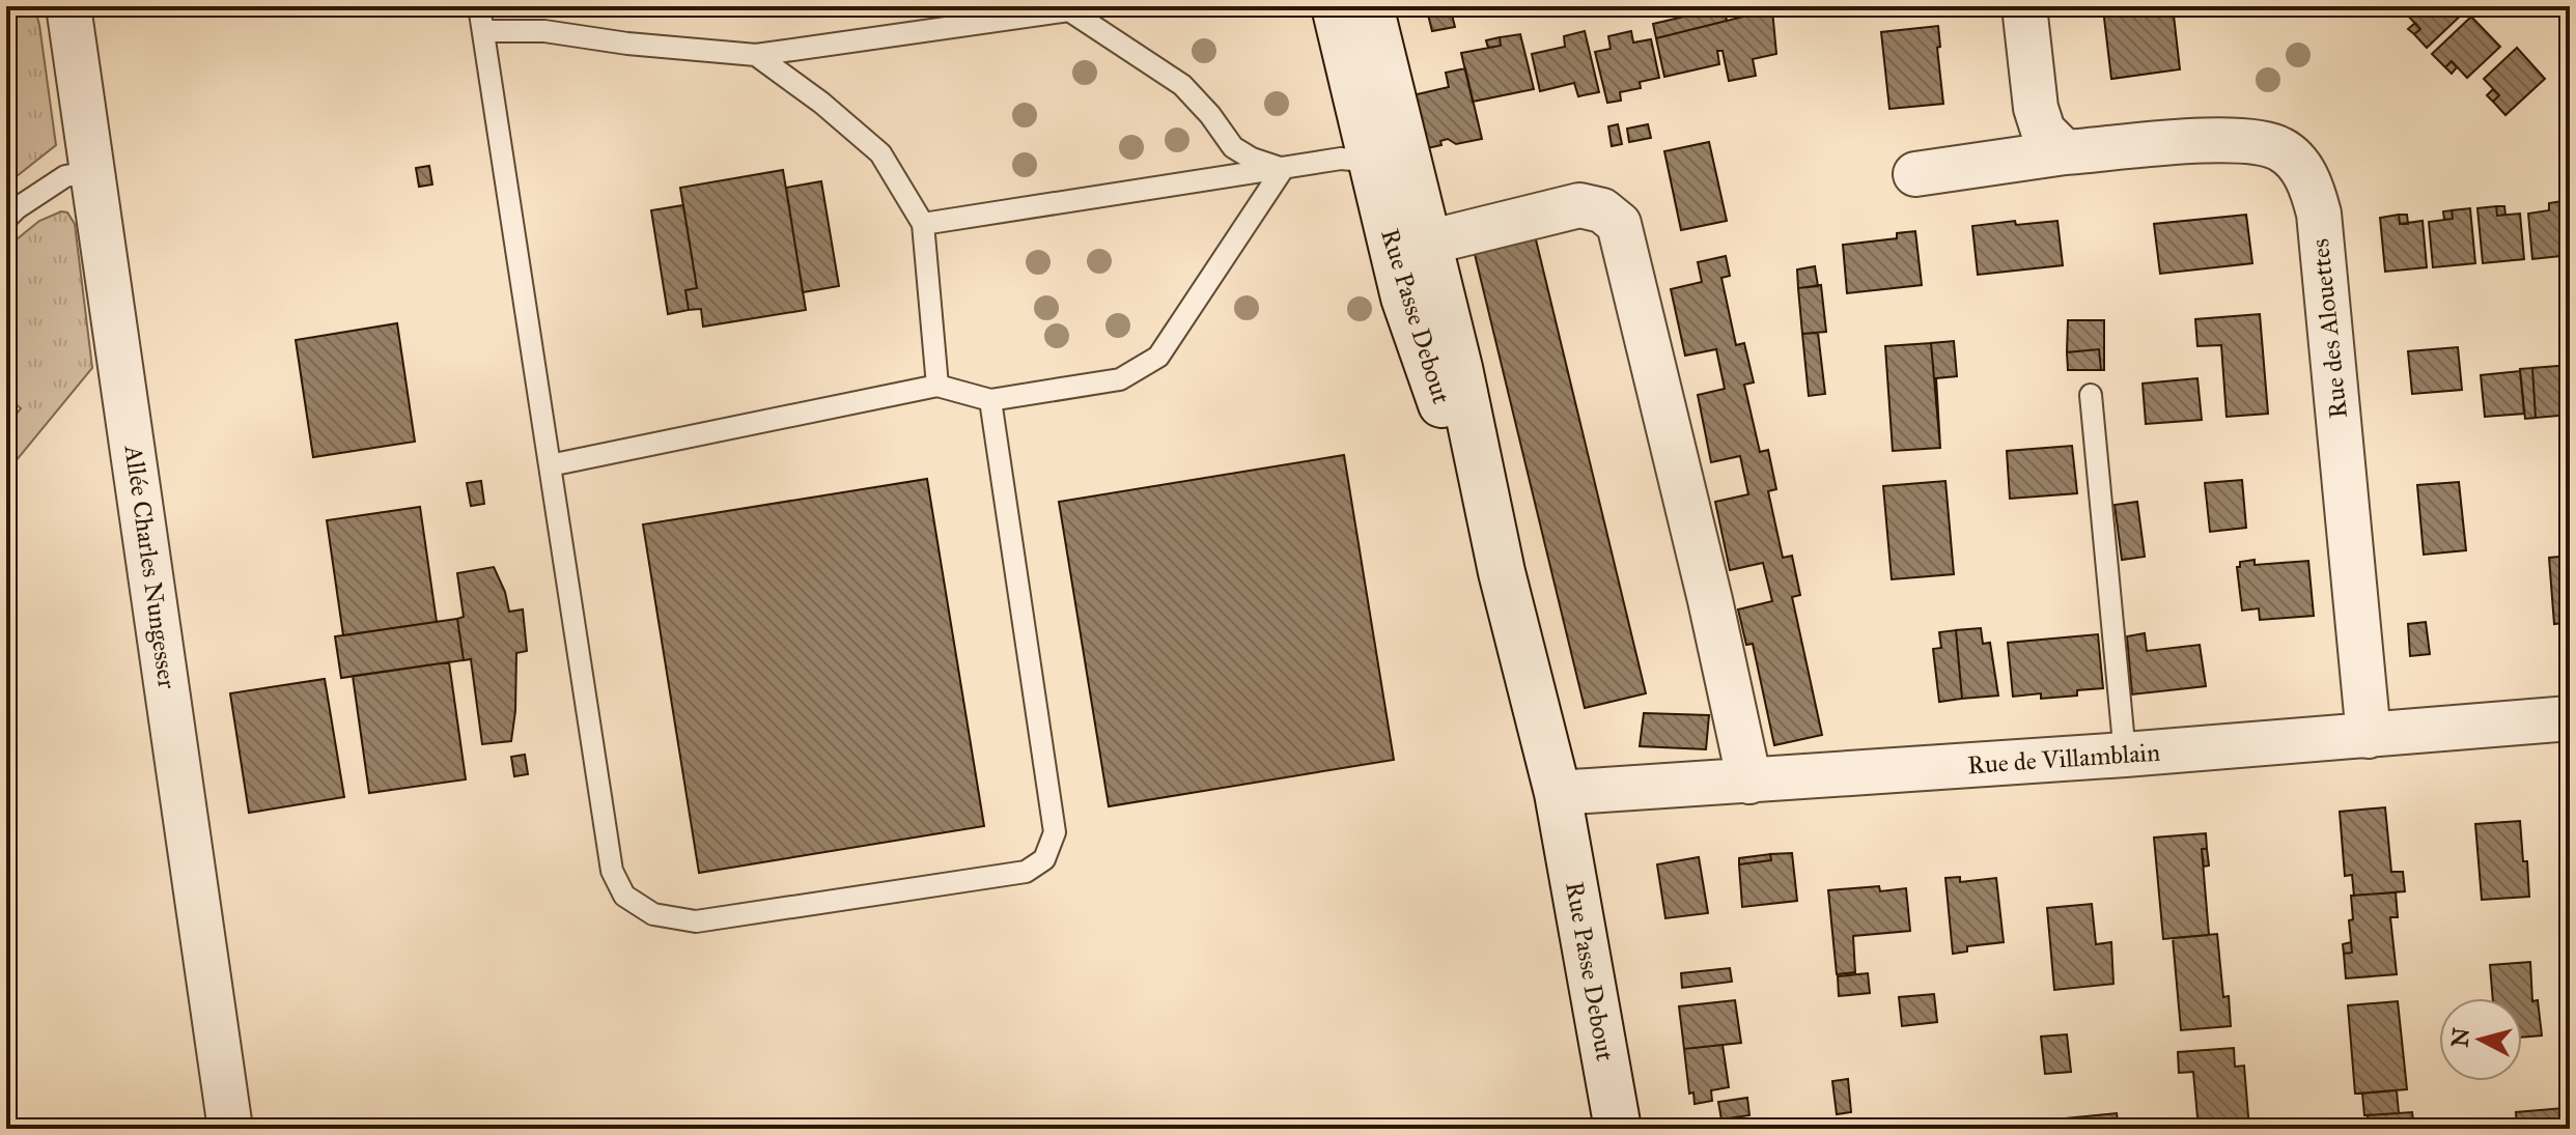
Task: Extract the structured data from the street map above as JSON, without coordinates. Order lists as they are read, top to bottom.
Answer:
{
  "streets": {
    "main road": ["Rue Passe Debout"],
    "street": ["Rue des Alouettes", "Allée Charles Nungesser", "Rue de Villamblain"]
  },
  "crossings": [
    ["Rue Passe Debout", "Rue de Villamblain"],
    ["Rue des Alouettes", "Rue de Villamblain"]
  ],
  "north": "left"
}
